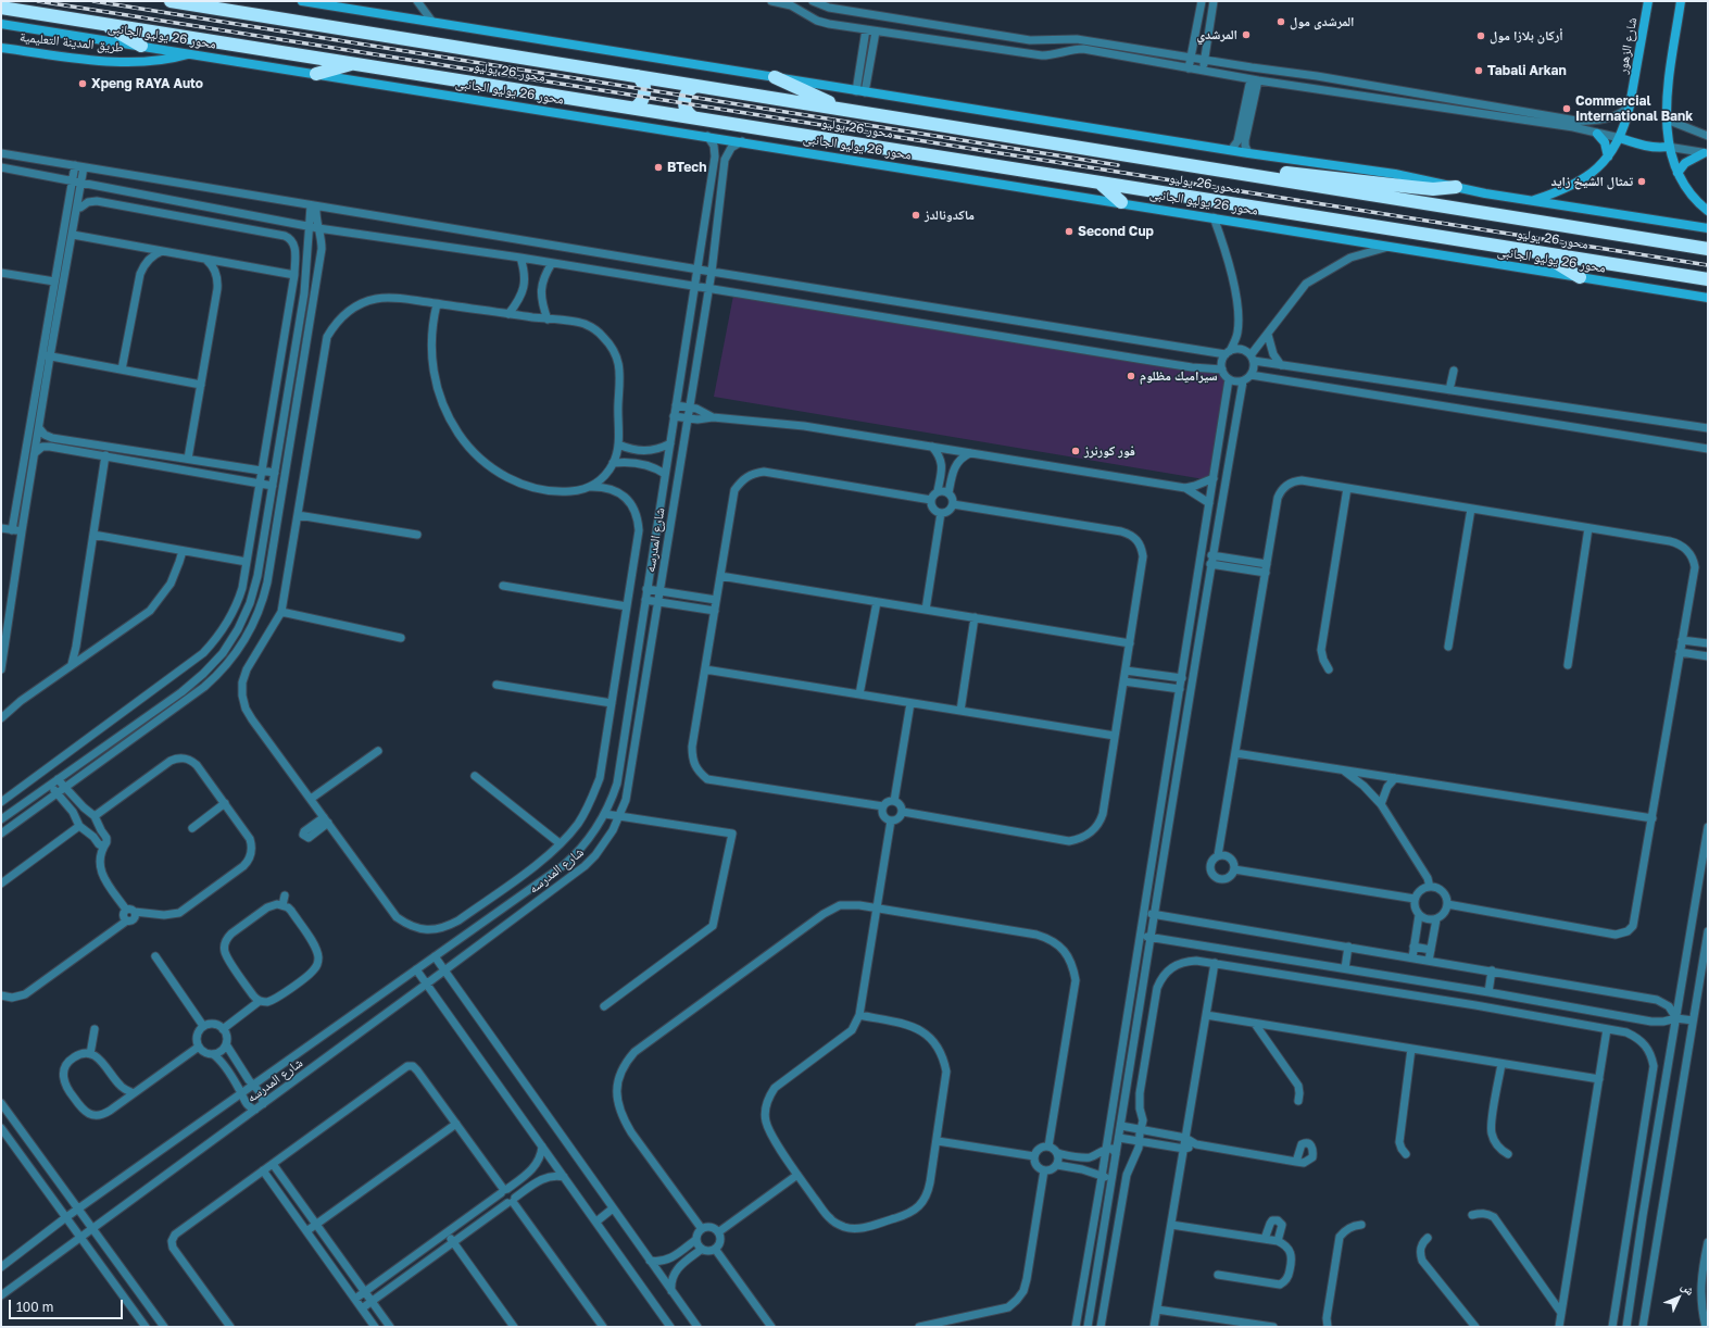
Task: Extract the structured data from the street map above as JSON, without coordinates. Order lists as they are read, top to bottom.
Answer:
{
  "streets": {
    "highway": ["محور 26 يوليو"],
    "main road": ["محور 26 يوليو الجانبى", "طريق المدينة التعليمية", "شارع الزهور"],
    "street": ["شارع المدرسه"]
  },
  "crossings": [
    ["محور 26 يوليو الجانبى", "طريق المدينة التعليمية"],
    ["محور 26 يوليو الجانبى", "شارع المدرسه"]
  ],
  "places": [
    "المرشدى مول",
    "المرشدي",
    "أركان بلازا مول",
    "Tabali Arkan",
    "Xpeng RAYA Auto",
    "Commercial International Bank",
    "BTech",
    "تمثال الشيخ زايد",
    "ماكدونالدز",
    "Second Cup",
    "سيراميك مظلوم",
    "فور كورنرز"
  ],
  "scale_bar": "100 m",
  "north": "top right"
}
